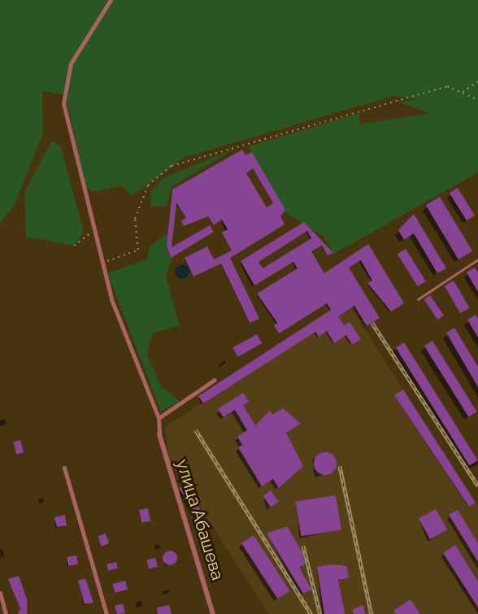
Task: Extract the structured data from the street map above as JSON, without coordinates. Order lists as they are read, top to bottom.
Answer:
{
  "streets": {
    "street": ["улица Абашева"]
  }
}
